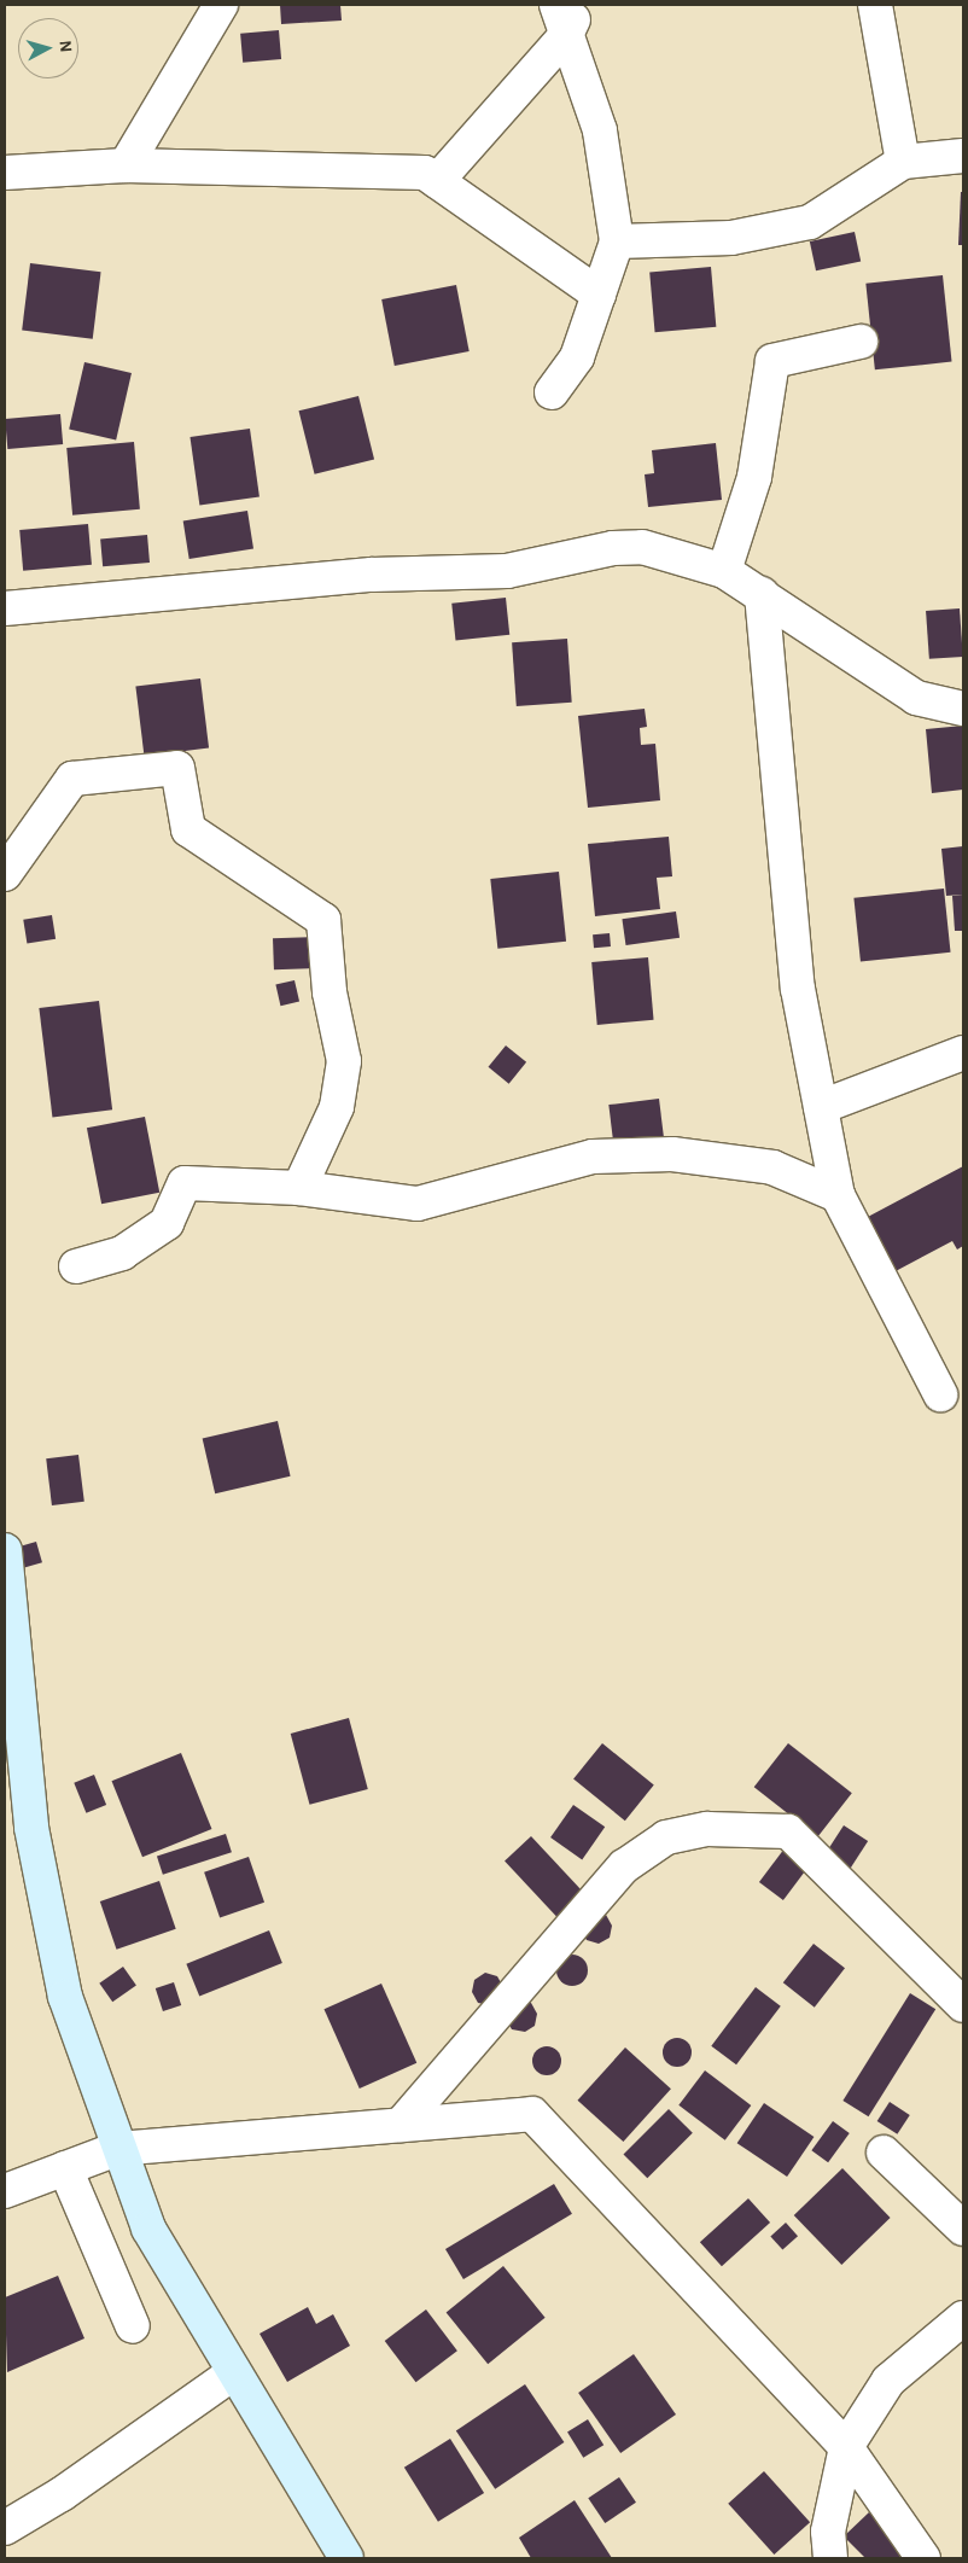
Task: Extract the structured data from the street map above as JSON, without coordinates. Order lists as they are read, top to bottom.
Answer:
{
  "north": "right"
}
